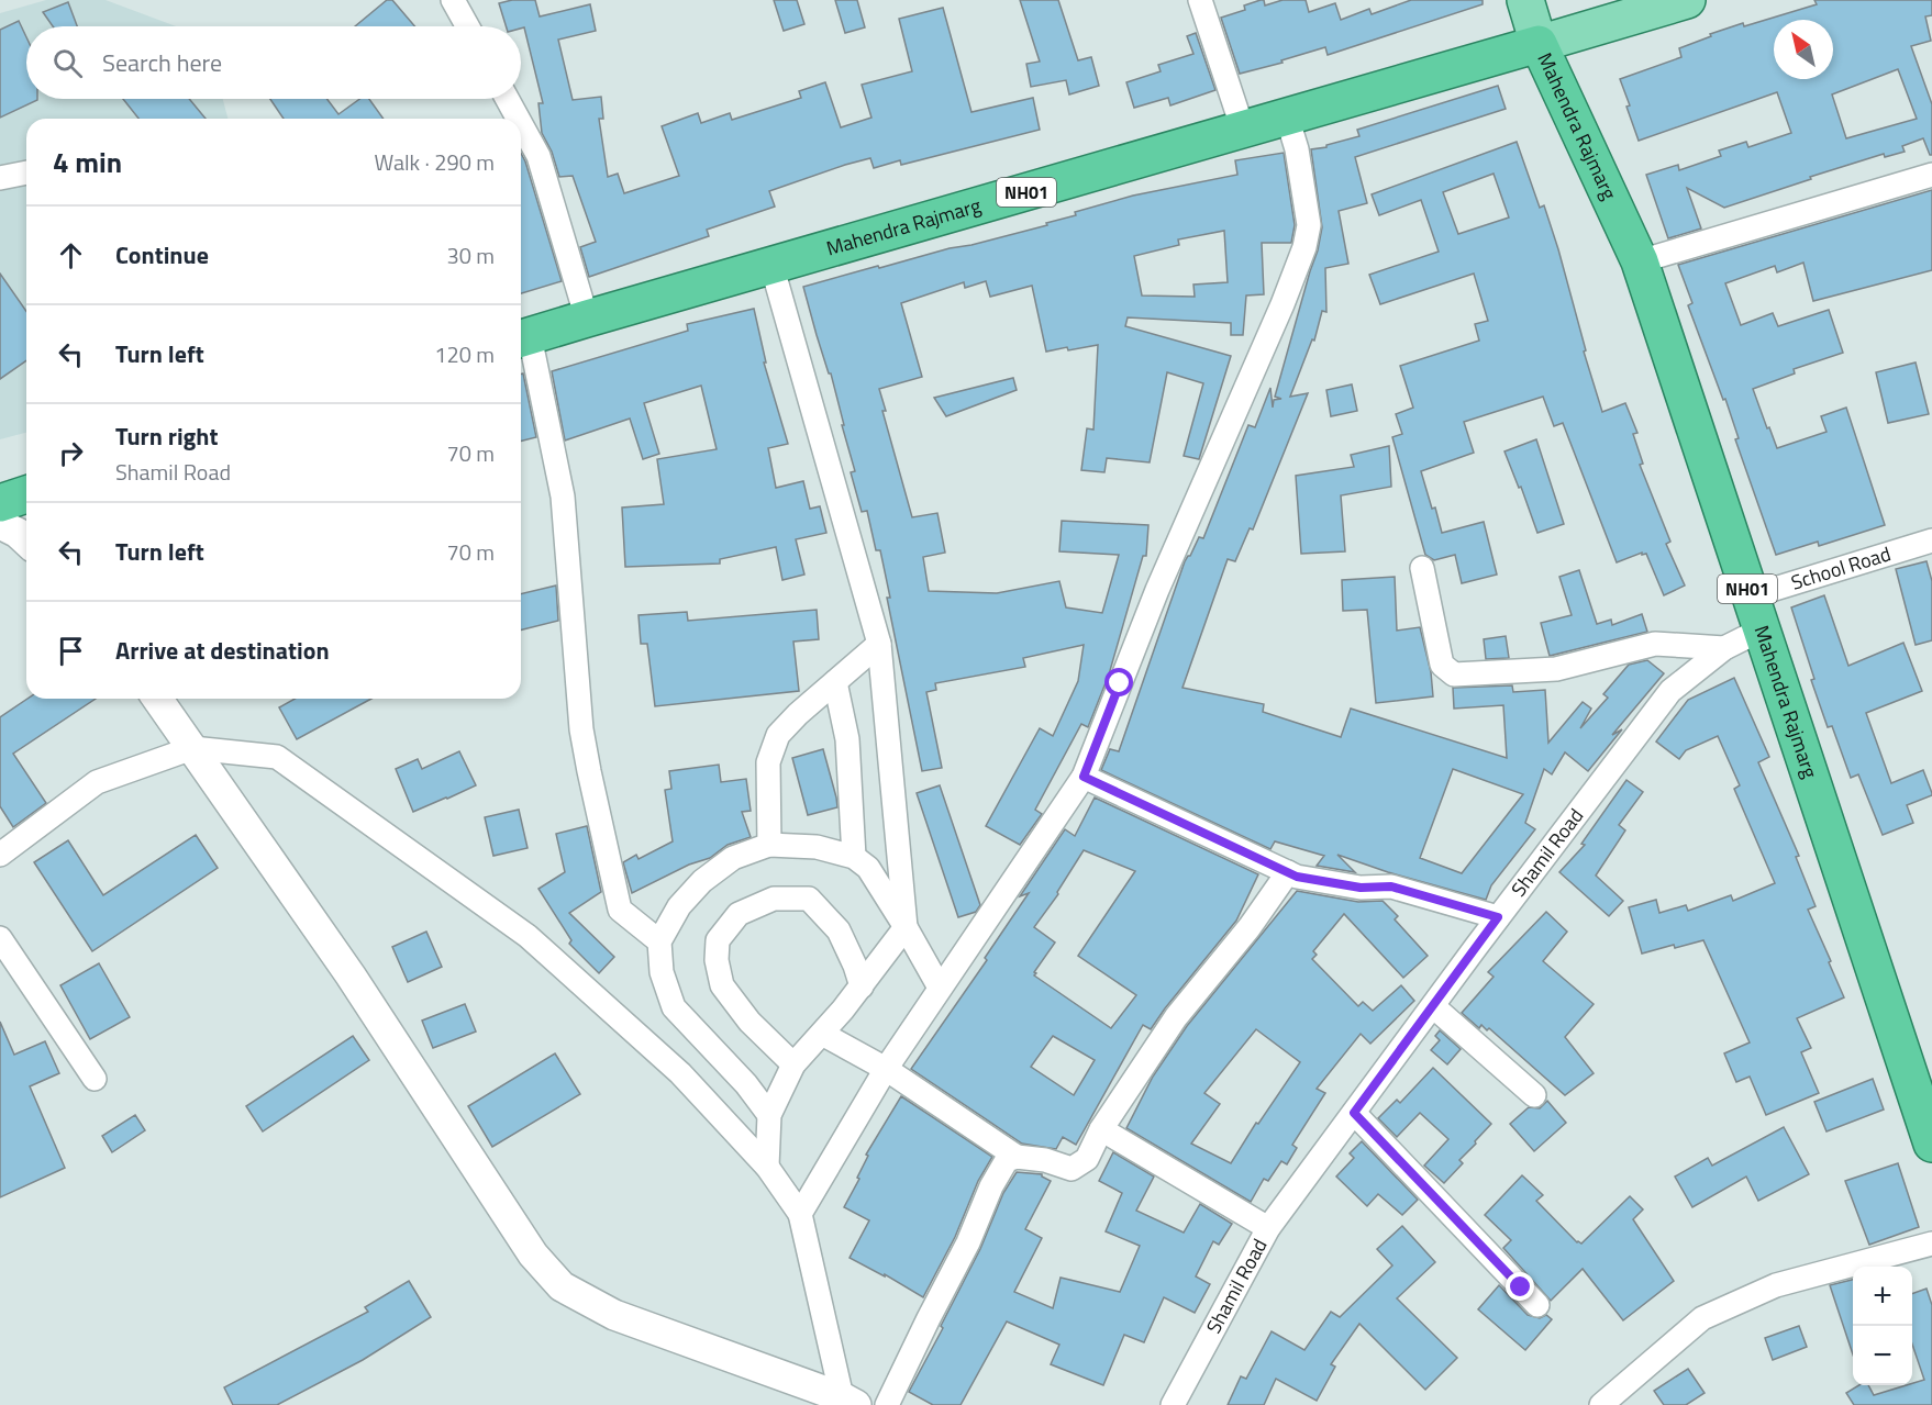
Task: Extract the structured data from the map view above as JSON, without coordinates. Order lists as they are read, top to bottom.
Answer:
{
  "streets": {
    "highway": ["Mahendra Rajmarg", "NH01"],
    "street": ["School Road", "Shamil Road"]
  },
  "crossings": [
    ["Mahendra Rajmarg", "School Road"],
    ["Mahendra Rajmarg", "Shamil Road"]
  ],
  "north": "top left",
  "page": {
    "search": "Search here",
    "heading": ["4 min", "Walk · 290 m"],
    "list": [
      ["Continue", "30 m"],
      ["Turn left", "120 m"],
      ["Turn right", "Shamil Road", "70 m"],
      ["Turn left", "70 m"],
      "Arrive at destination"
    ],
    "map_buttons": ["+", "−"]
  }
}
